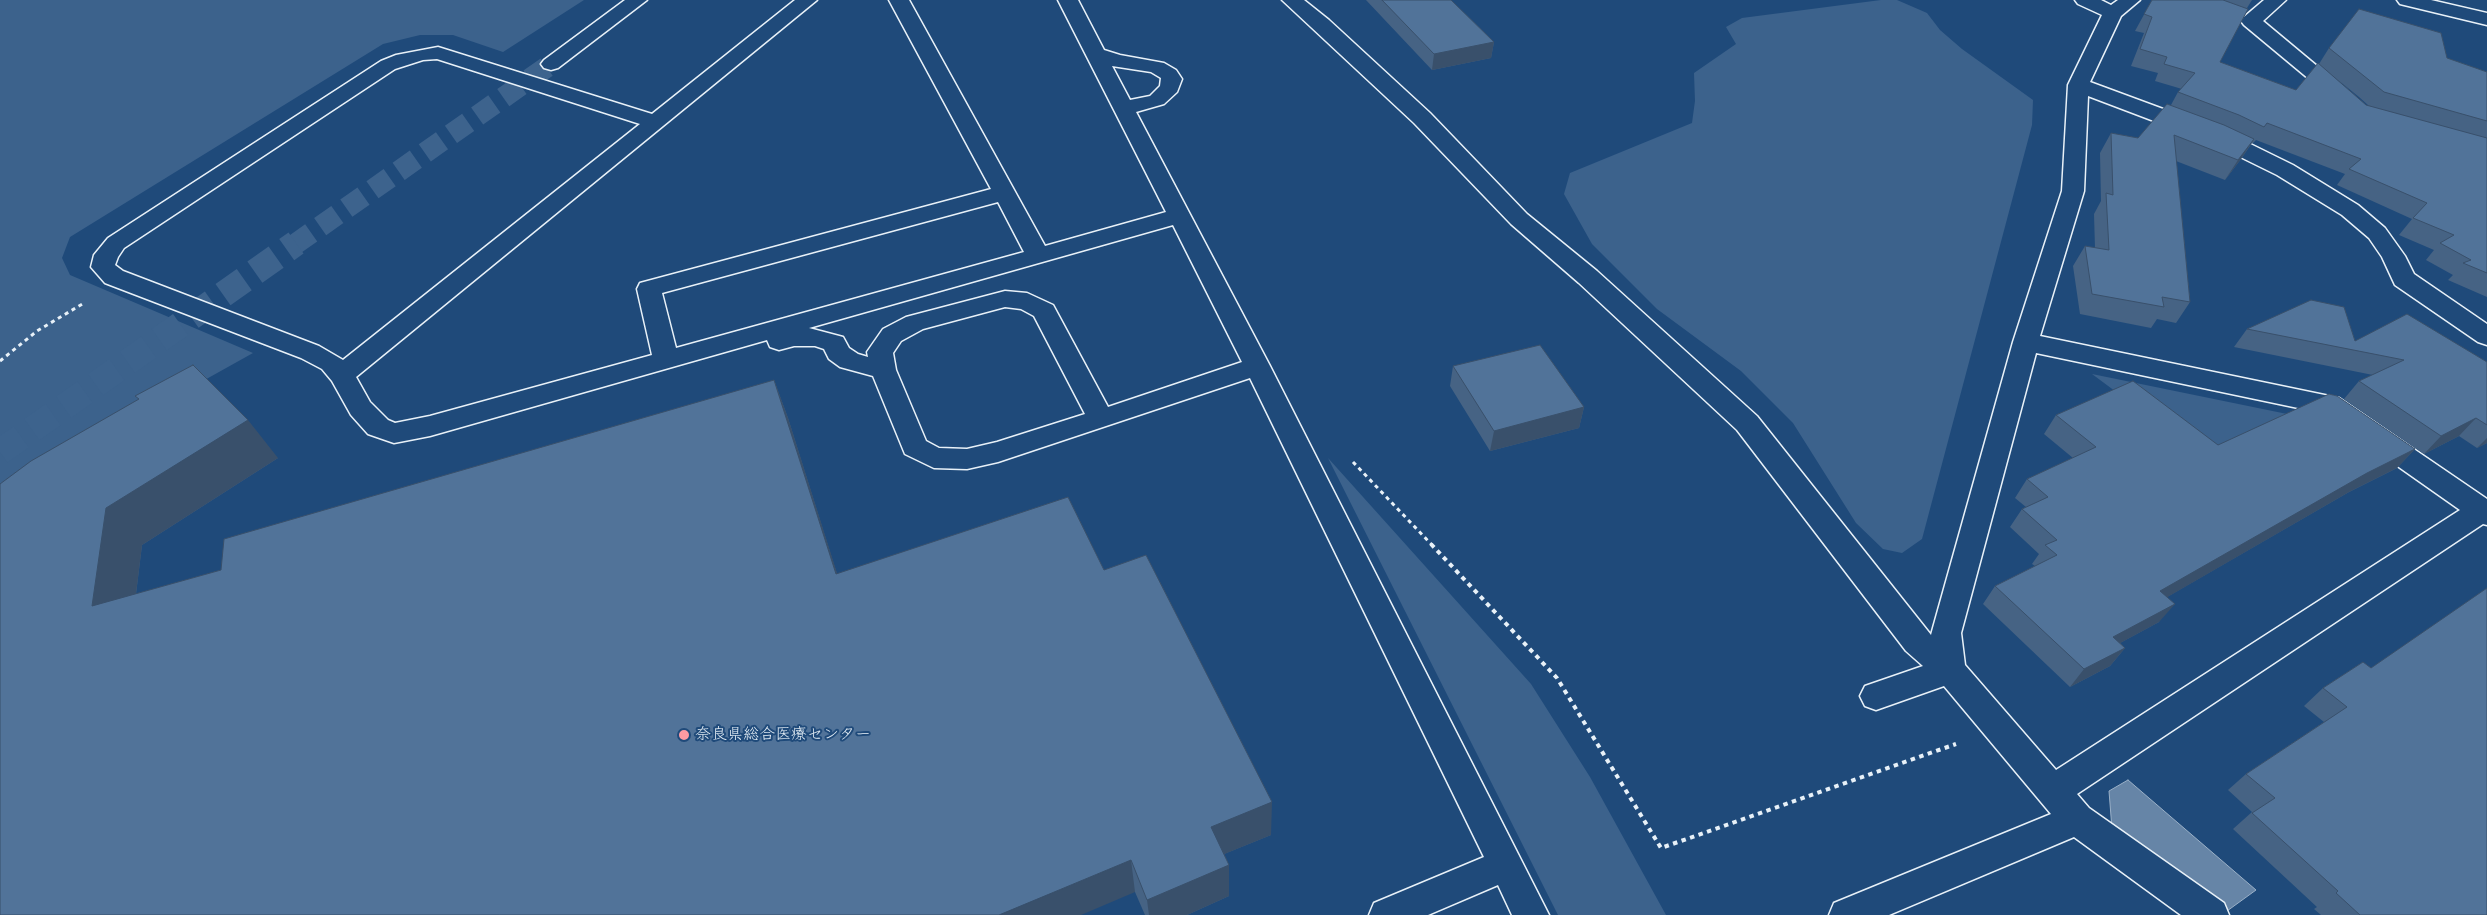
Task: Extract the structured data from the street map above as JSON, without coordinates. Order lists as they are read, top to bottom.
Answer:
{
  "places": ["奈良県総合医療センター"]
}
